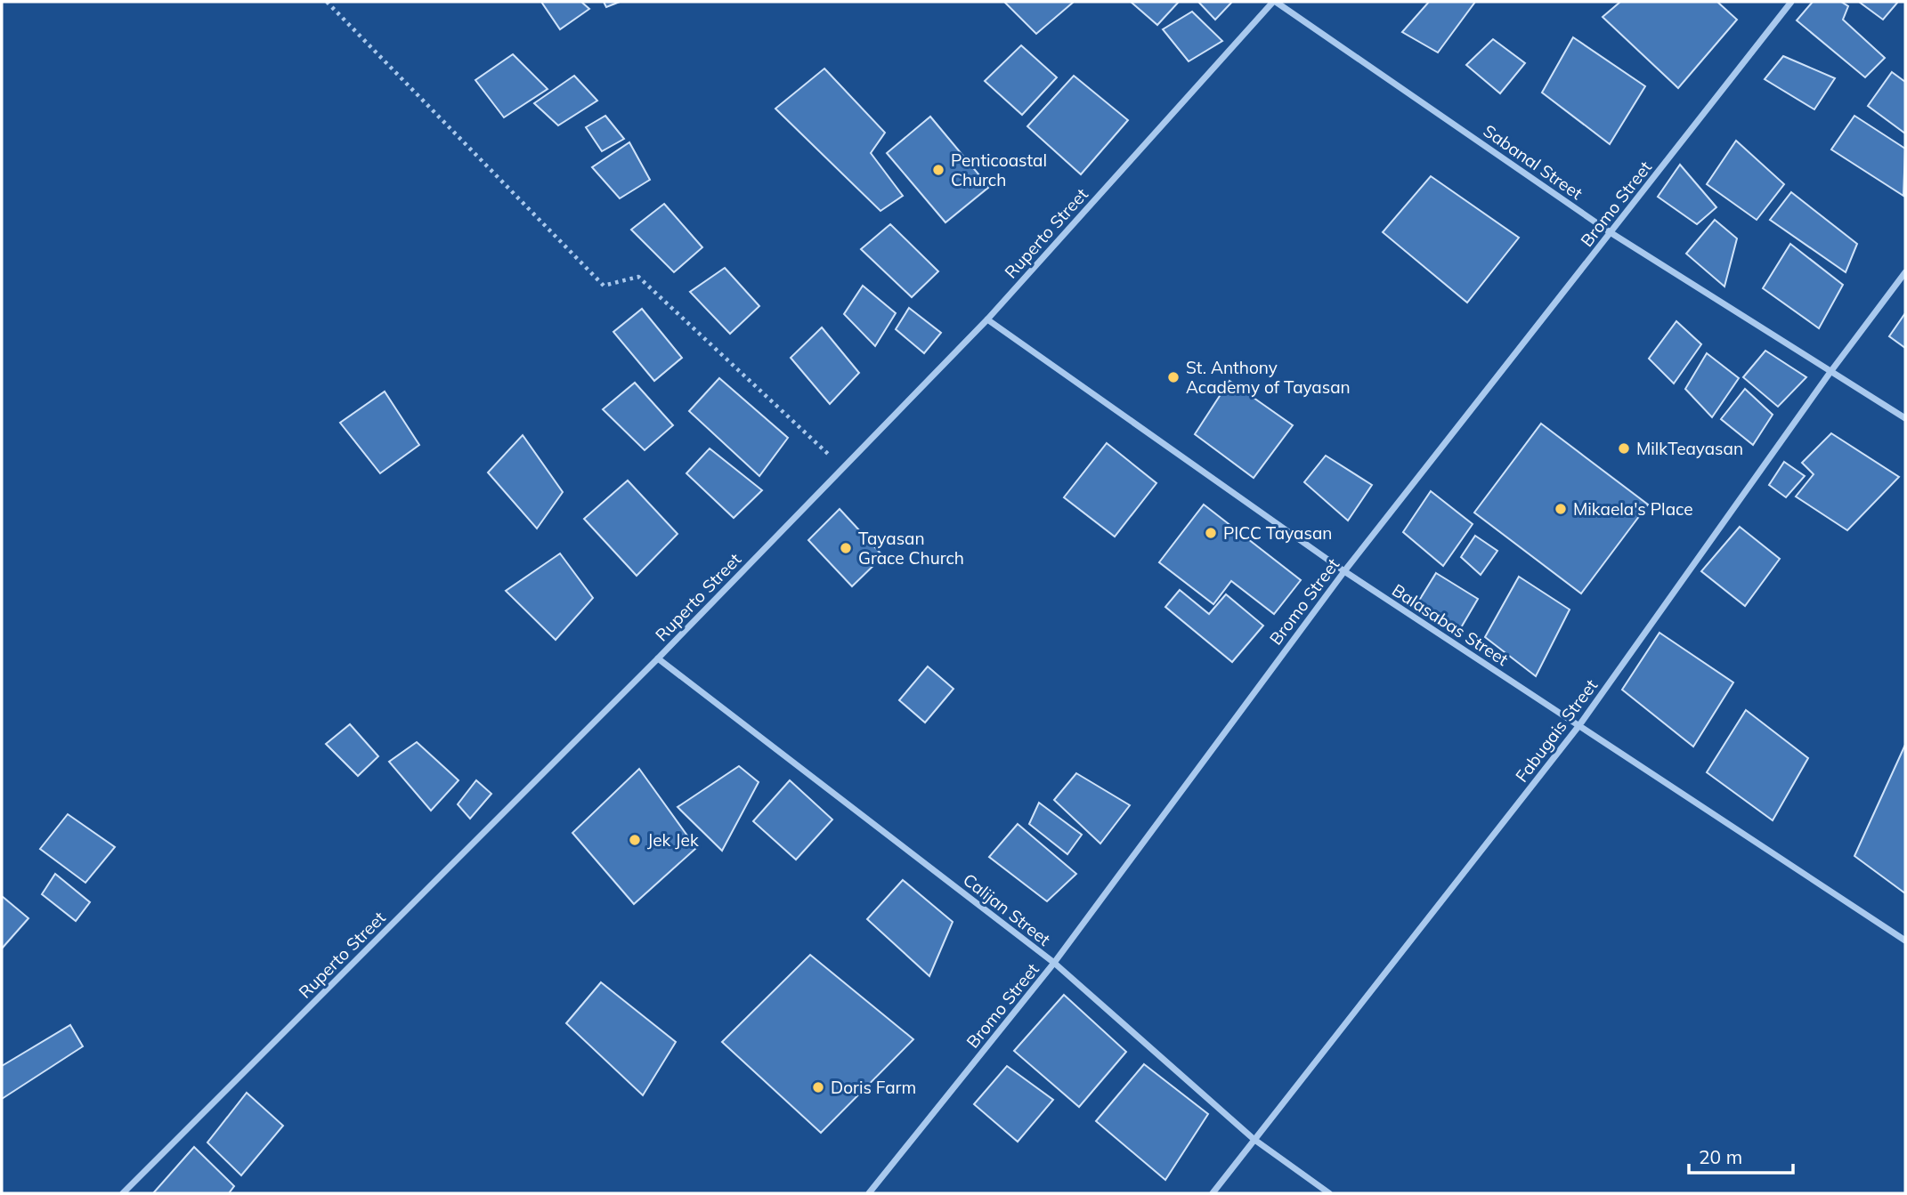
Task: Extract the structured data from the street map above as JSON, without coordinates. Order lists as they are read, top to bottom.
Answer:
{
  "streets": {
    "street": [
      "Sabanal Street",
      "Bromo Street",
      "Ruperto Street",
      "Balasabas Street",
      "Fabugais Street",
      "Calijan Street"
    ]
  },
  "crossings": [
    ["Sabanal Street", "Bromo Street"],
    ["Sabanal Street", "Ruperto Street"],
    ["Sabanal Street", "Fabugais Street"],
    ["Bromo Street", "Balasabas Street"],
    ["Bromo Street", "Calijan Street"],
    ["Ruperto Street", "Balasabas Street"],
    ["Ruperto Street", "Calijan Street"],
    ["Balasabas Street", "Fabugais Street"],
    ["Fabugais Street", "Calijan Street"]
  ],
  "places": [
    "Penticoastal Church",
    "St. Anthony Academy of Tayasan",
    "MilkTeayasan",
    "Mikaela's Place",
    "PICC Tayasan",
    "Tayasan Grace Church",
    "Jek Jek",
    "Doris Farm"
  ],
  "scale_bar": "20 m"
}
